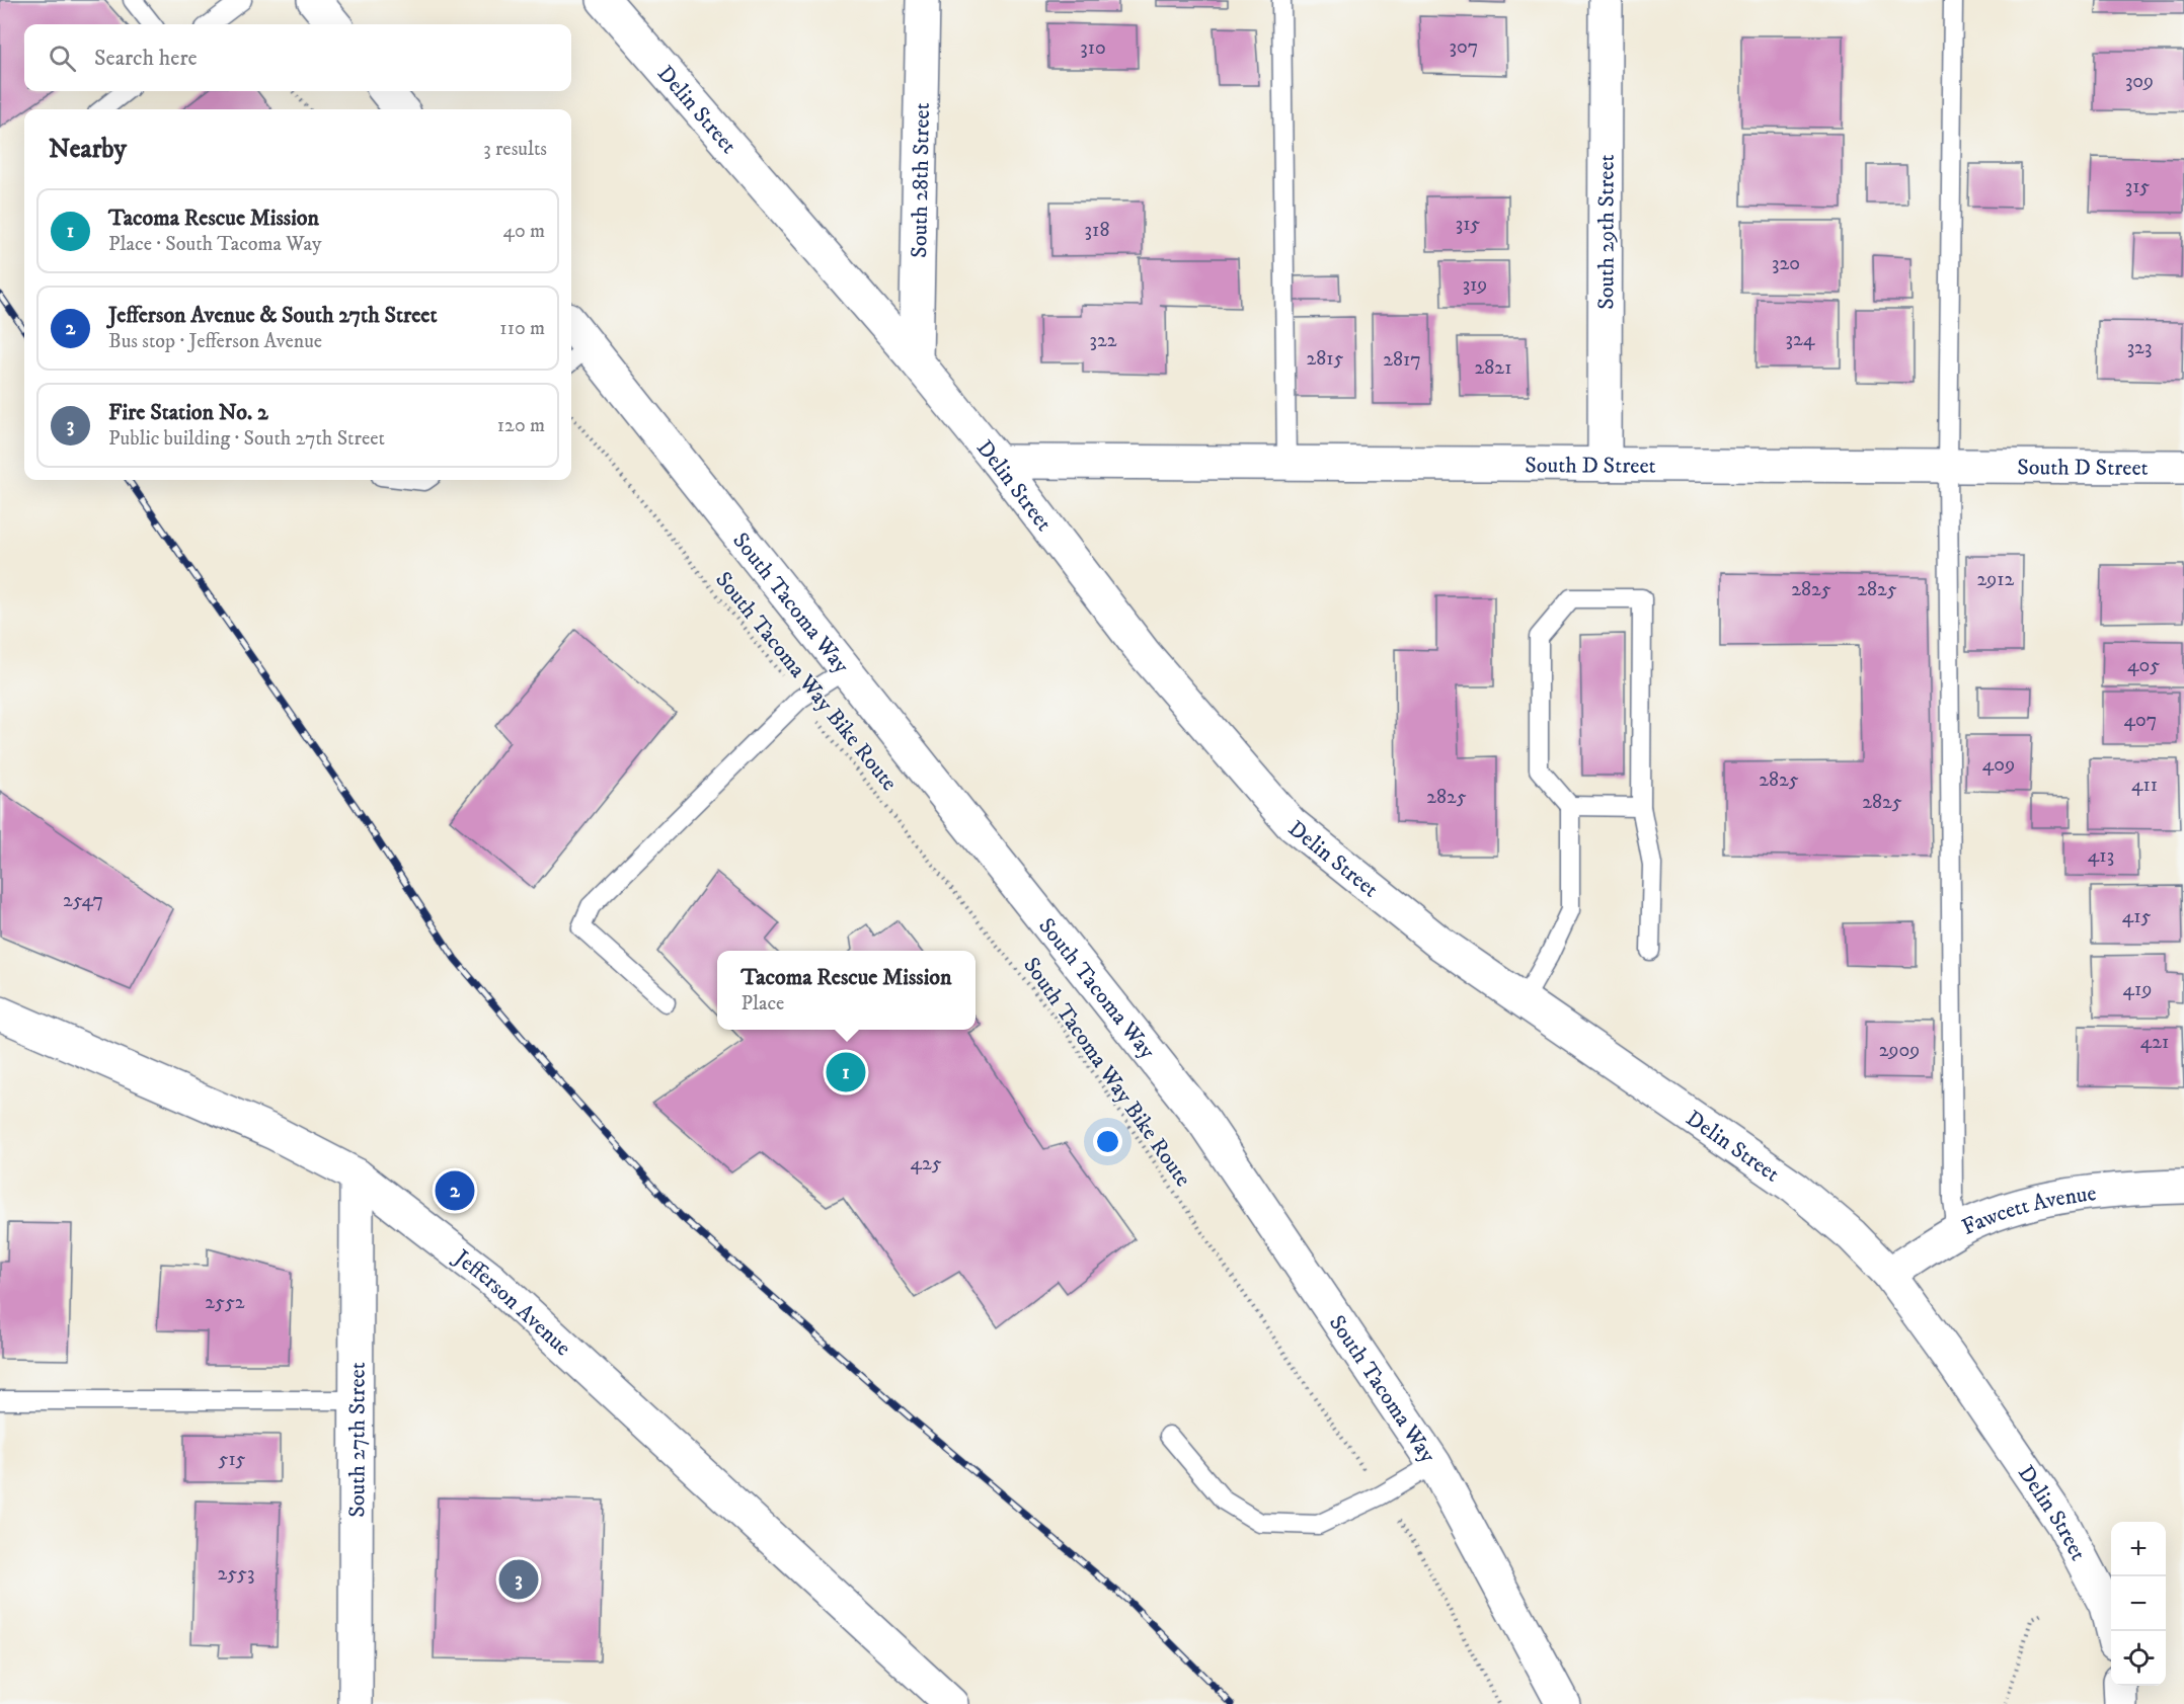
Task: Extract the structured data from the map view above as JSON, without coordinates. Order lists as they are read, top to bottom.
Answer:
{
  "streets": {
    "street": [
      "Delin Street",
      "South 28th Street",
      "South 29th Street",
      "South D Street",
      "South Tacoma Way",
      "Fawcett Avenue",
      "Jefferson Avenue",
      "South 27th Street"
    ],
    "path": ["South Tacoma Way Bike Route"]
  },
  "crossings": [
    ["Delin Street", "South 28th Street"],
    ["Delin Street", "South D Street"],
    ["Delin Street", "Fawcett Avenue"],
    ["South 29th Street", "South D Street"],
    ["Jefferson Avenue", "South 27th Street"]
  ],
  "house_numbers": [
    "307",
    "310",
    "309",
    "315",
    "315",
    "318",
    "320",
    "319",
    "324",
    "322",
    "323",
    "2815",
    "2817",
    "2821",
    "2912",
    "2825",
    "2825",
    "405",
    "407",
    "409",
    "2825",
    "411",
    "2825",
    "2825",
    "413",
    "2547",
    "415",
    "419",
    "421",
    "2909",
    "425",
    "2552",
    "515",
    "2553"
  ],
  "page": {
    "search": "Search here",
    "heading": ["Nearby", "3 results"],
    "list": [
      {
        "mark": "1",
        "name": "Tacoma Rescue Mission",
        "note": "Place · South Tacoma Way",
        "value": "40 m"
      },
      {
        "mark": "2",
        "name": "Jefferson Avenue & South 27th Street",
        "note": "Bus stop · Jefferson Avenue",
        "value": "110 m"
      },
      {
        "mark": "3",
        "name": "Fire Station No. 2",
        "note": "Public building · South 27th Street",
        "value": "120 m"
      }
    ],
    "popup": ["Tacoma Rescue Mission", "Place"],
    "pins": ["1", "2", "3"],
    "map_buttons": ["+", "−"]
  }
}
